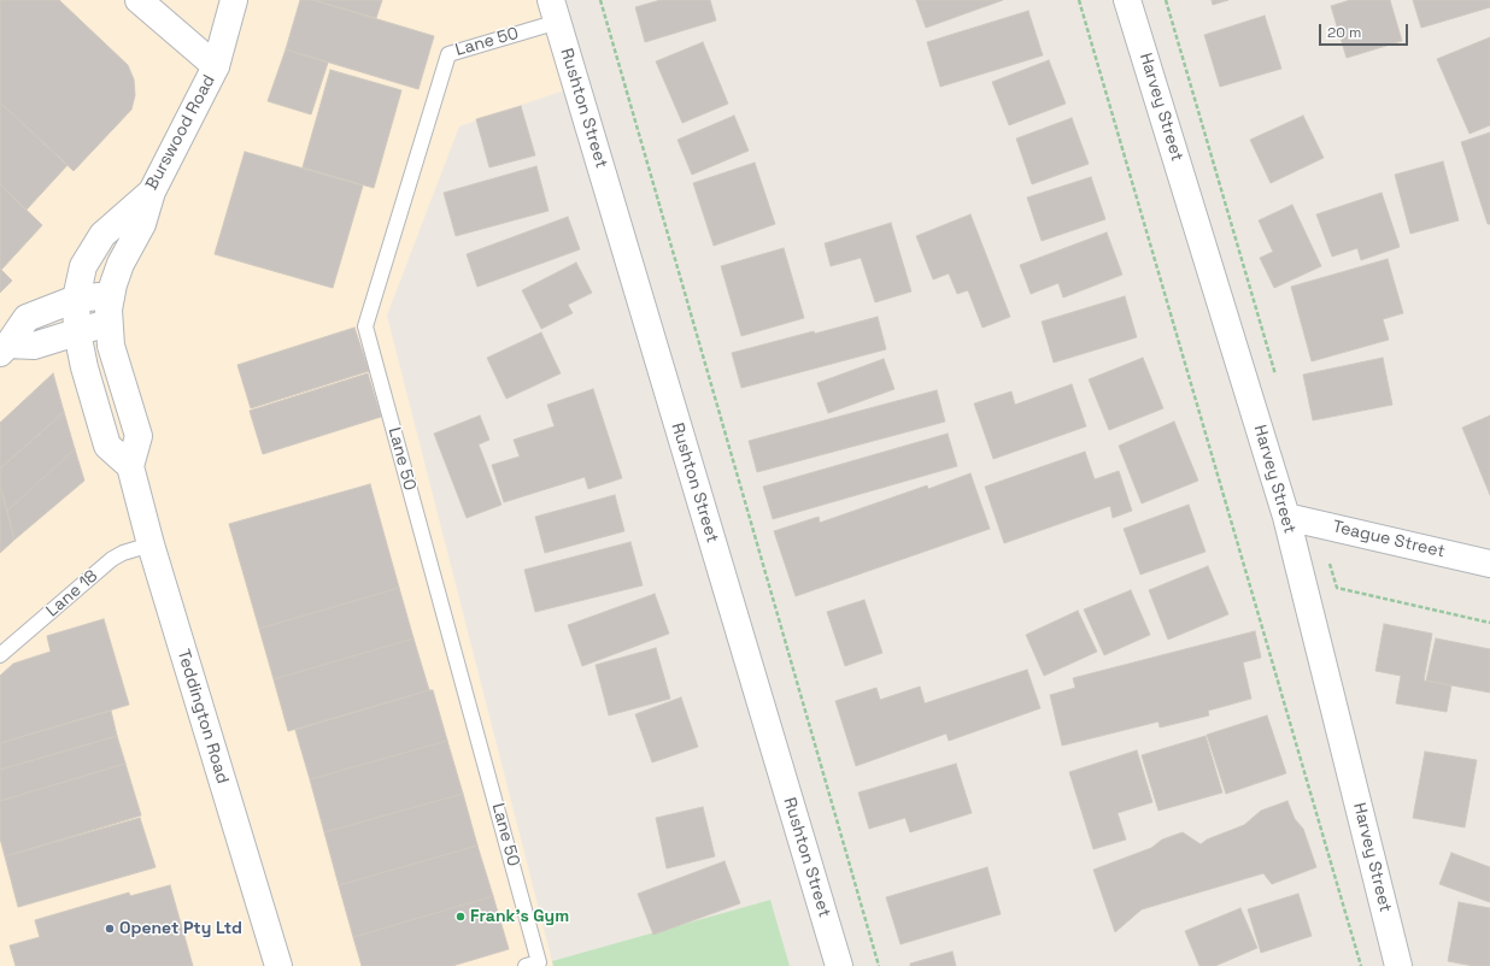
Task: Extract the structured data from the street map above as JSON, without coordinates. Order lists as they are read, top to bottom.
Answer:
{
  "streets": {
    "street": [
      "Harvey Street",
      "Rushton Street",
      "Burswood Road",
      "Teague Street",
      "Teddington Road"
    ],
    "lane": ["Lane 50", "Lane 18"]
  },
  "crossings": [
    ["Lane 50", "Rushton Street"],
    ["Harvey Street", "Teague Street"],
    ["Lane 18", "Teddington Road"]
  ],
  "places": ["Frank's Gym", "Openet Pty Ltd"],
  "scale_bar": "20 m"
}
